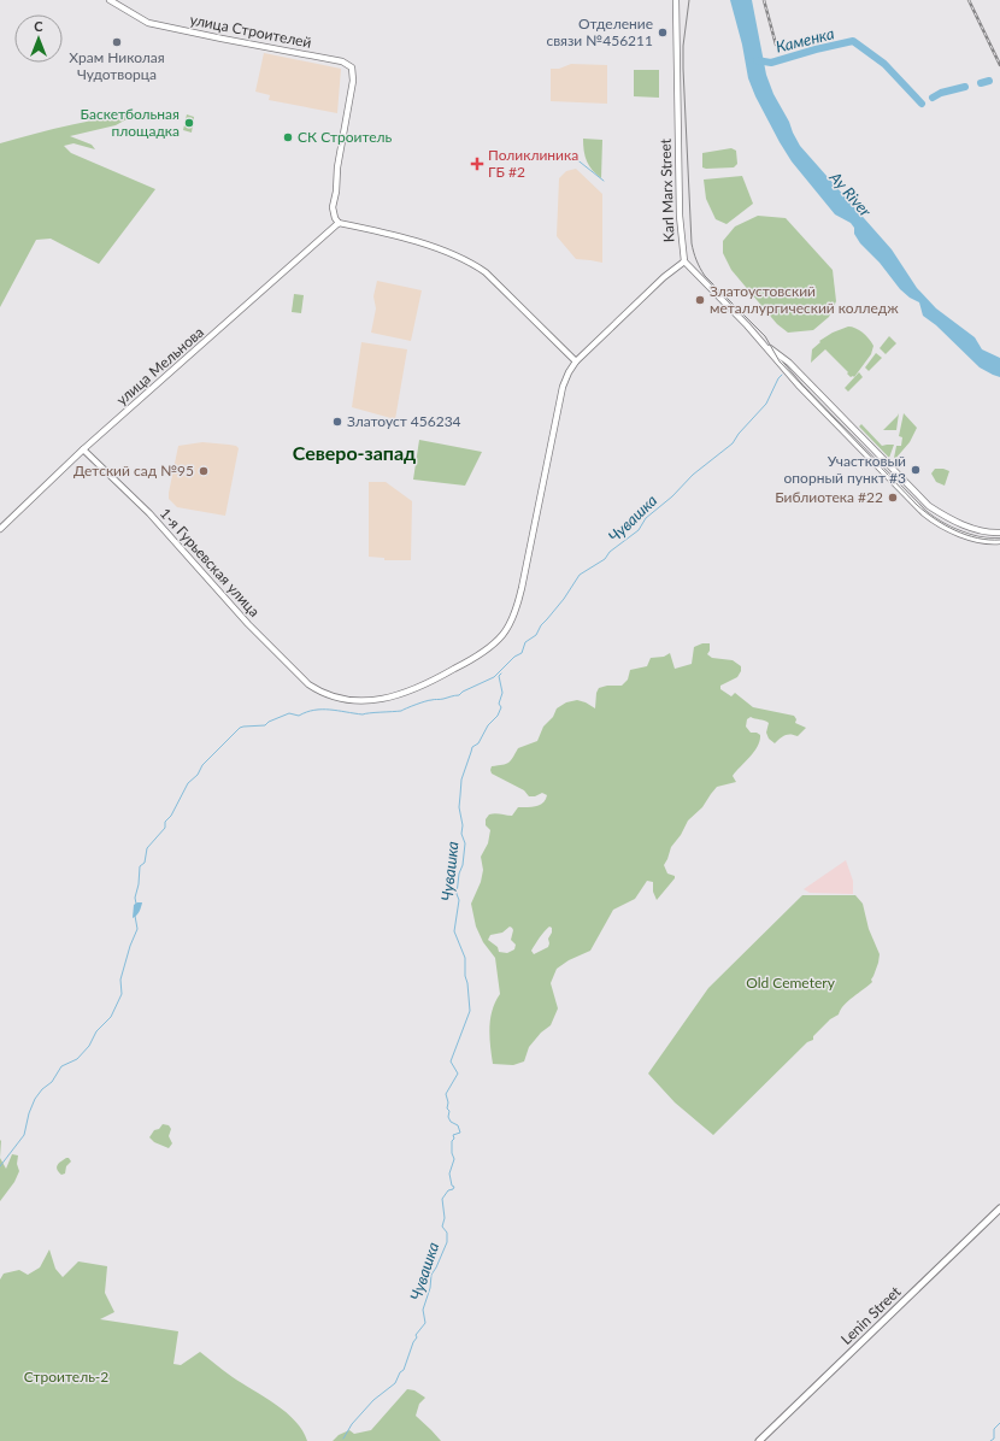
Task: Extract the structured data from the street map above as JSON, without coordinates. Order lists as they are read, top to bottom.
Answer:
{
  "streets": {
    "main road": [
      "улица Строителей",
      "Karl Marx Street",
      "улица Мельнова",
      "1-я Гурьевская улица",
      "Lenin Street"
    ]
  },
  "crossings": [
    ["улица Строителей", "улица Мельнова"],
    ["улица Мельнова", "1-я Гурьевская улица"]
  ],
  "districts": ["Северо-запад"],
  "water": ["Каменка", "Ay River", "Чувашка"],
  "parks": ["Old Cemetery", "Строитель-2"],
  "places": {
    "other": [
      "Отделение связи №456211",
      "Храм Николая Чудотворца",
      "Баскетбольная площадка",
      "СК Строитель",
      "Златоустовский металлургический колледж",
      "Златоуст 456234",
      "Участковый опорный пункт #3",
      "Детский сад №95",
      "Библиотека #22"
    ],
    "health": ["Поликлиника ГБ #2"]
  },
  "north": "top"
}
